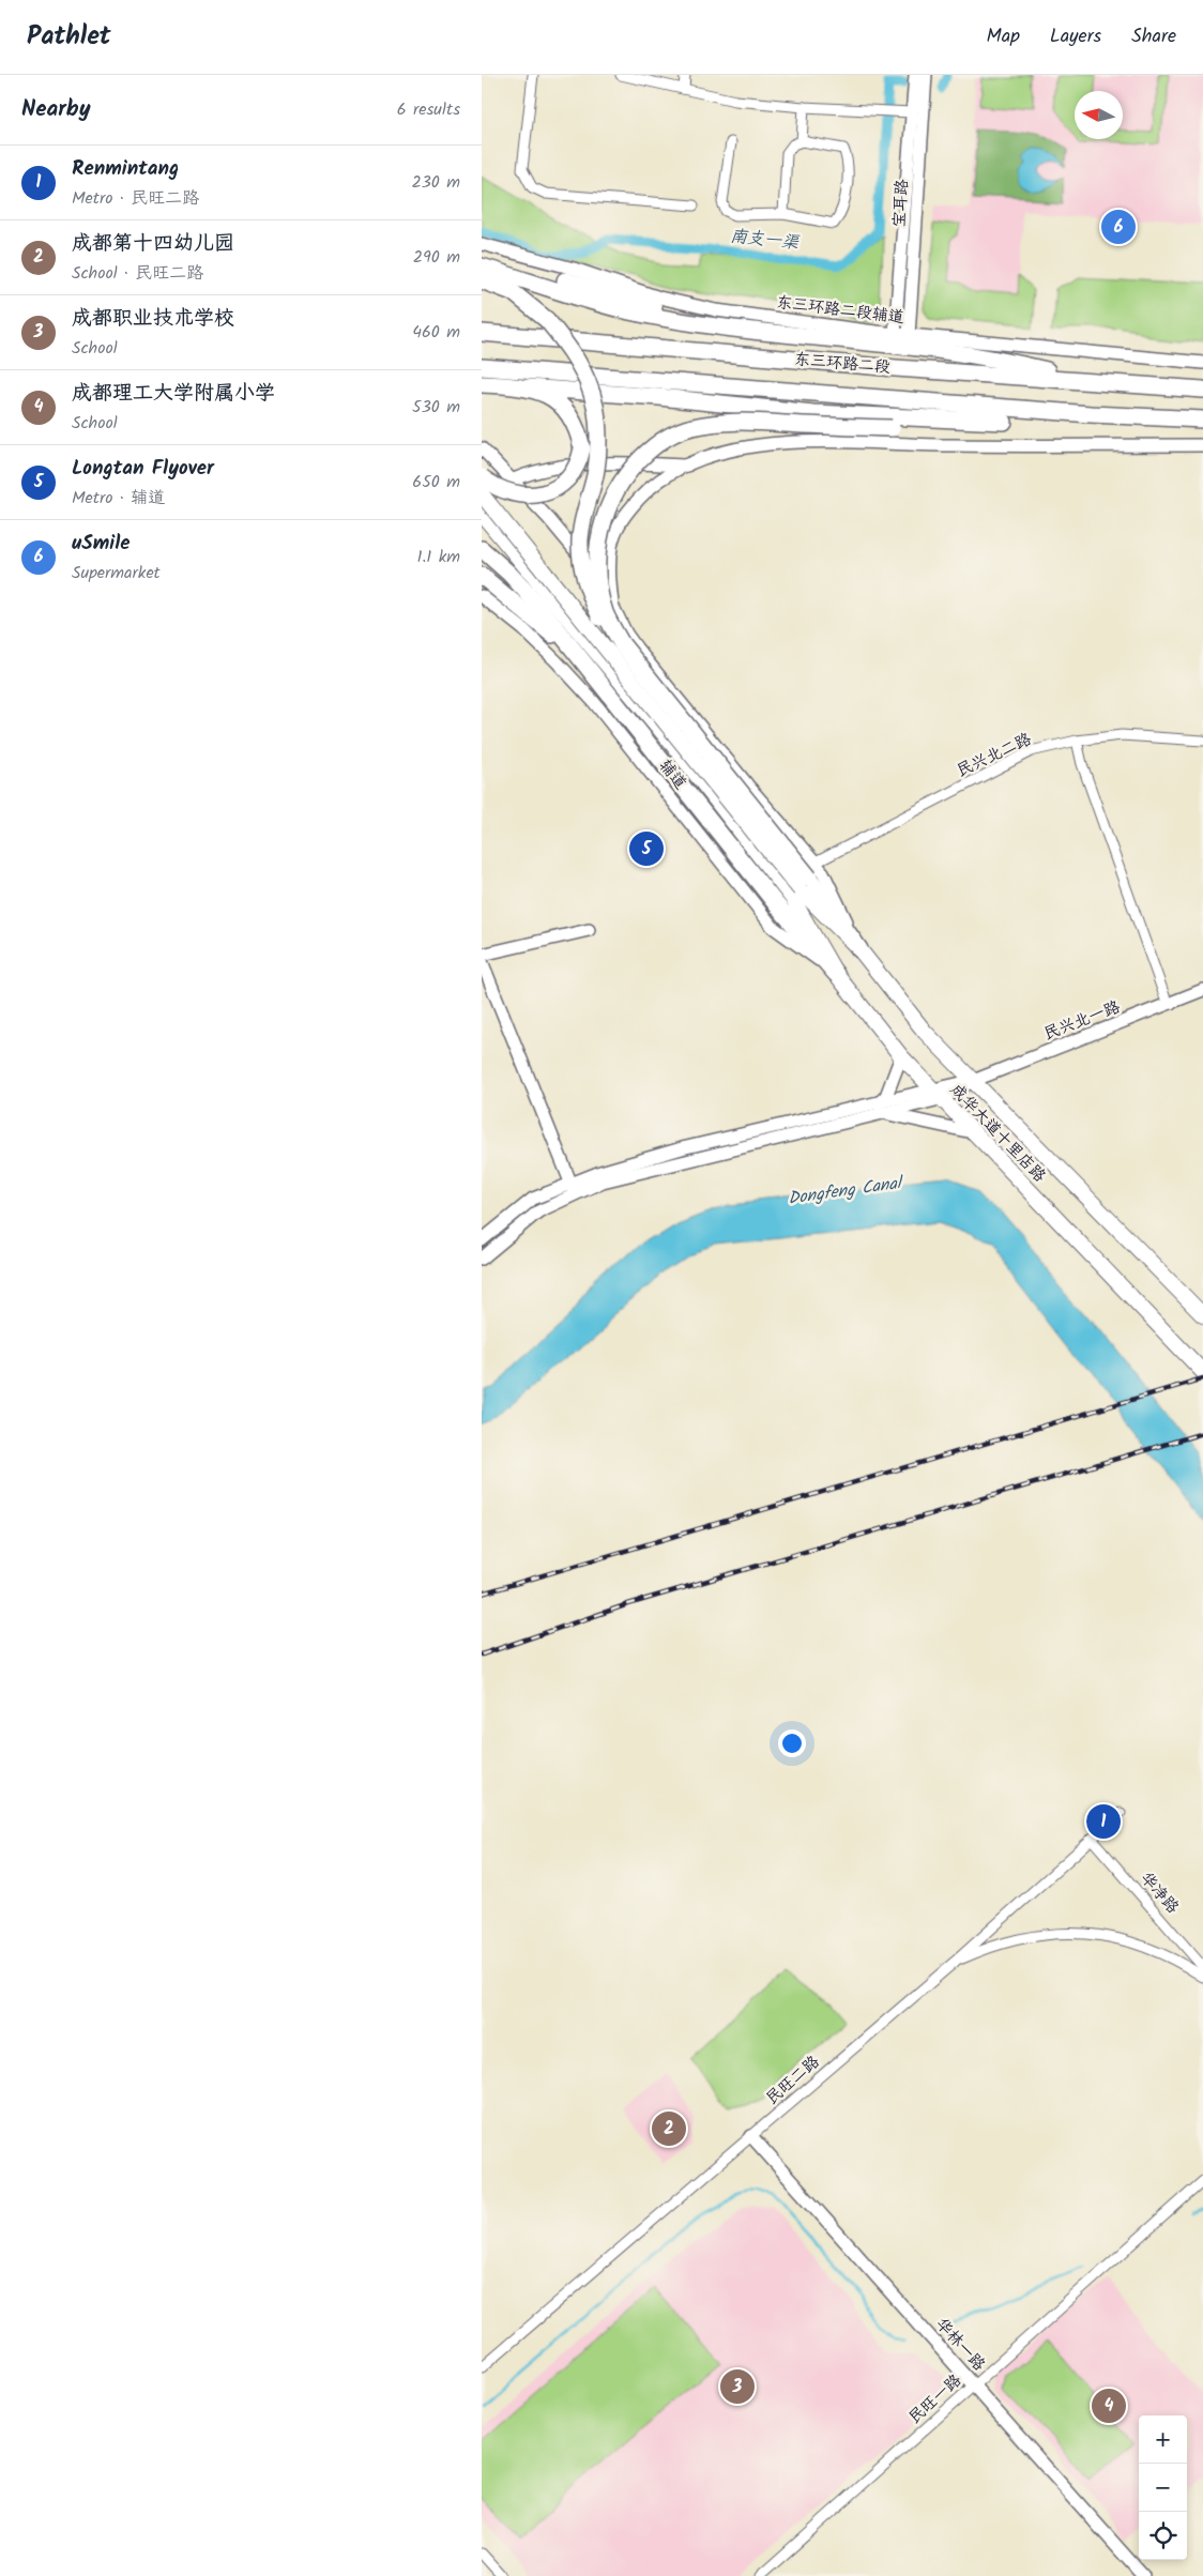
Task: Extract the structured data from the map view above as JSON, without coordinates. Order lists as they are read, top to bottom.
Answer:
{
  "streets": {
    "highway": ["东三环路二段"],
    "main road": [
      "宝耳路",
      "东三环路二段辅道",
      "辅道",
      "民兴北一路",
      "成华大道十里店路",
      "华林一路"
    ],
    "street": [
      "民兴北二路",
      "华净路",
      "民旺二路",
      "民旺一路"
    ]
  },
  "crossings": [
    ["宝耳路", "东三环路二段辅道"],
    ["民兴北二路", "成华大道十里店路"],
    ["辅道", "成华大道十里店路"],
    ["民兴北一路", "成华大道十里店路"],
    ["华净路", "民旺二路"],
    ["民旺二路", "华林一路"],
    ["华林一路", "民旺一路"]
  ],
  "water": ["南支一渠", "Dongfeng Canal"],
  "north": "left",
  "page": {
    "header": "Pathlet",
    "nav": ["Map", "Layers", "Share"],
    "heading": ["Nearby", "6 results"],
    "list": [
      {
        "mark": "1",
        "name": "Renmintang",
        "note": "Metro · 民旺二路",
        "value": "230 m"
      },
      {
        "mark": "2",
        "name": "成都第十四幼儿园",
        "note": "School · 民旺二路",
        "value": "290 m"
      },
      {
        "mark": "3",
        "name": "成都职业技术学校",
        "note": "School",
        "value": "460 m"
      },
      {
        "mark": "4",
        "name": "成都理工大学附属小学",
        "note": "School",
        "value": "530 m"
      },
      {
        "mark": "5",
        "name": "Longtan Flyover",
        "note": "Metro · 辅道",
        "value": "650 m"
      },
      {
        "mark": "6",
        "name": "uSmile",
        "note": "Supermarket",
        "value": "1.1 km"
      }
    ],
    "pins": [
      "6",
      "5",
      "1",
      "2",
      "3",
      "4"
    ],
    "map_buttons": ["+", "−"]
  }
}
